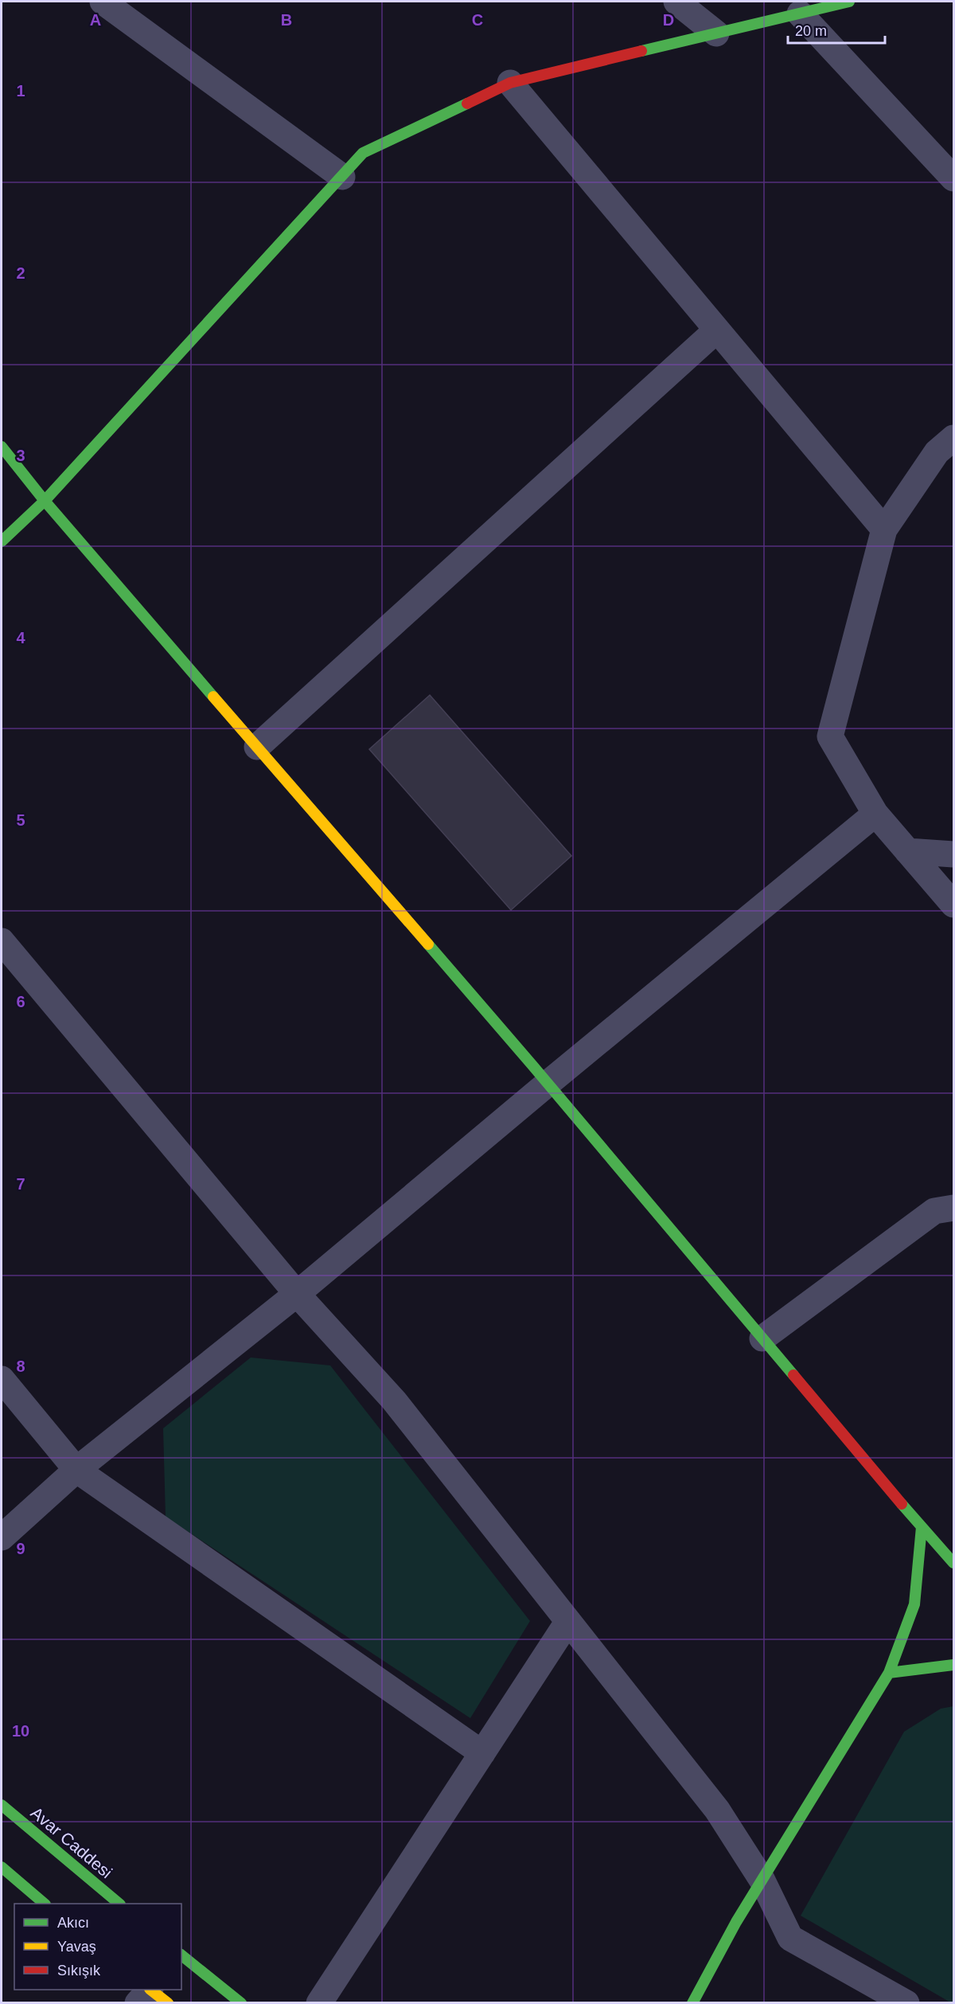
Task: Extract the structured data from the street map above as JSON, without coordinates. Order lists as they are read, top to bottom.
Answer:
{
  "streets": {
    "street": ["Avar Caddesi"]
  },
  "legend": ["Akıcı", "Yavaş", "Sıkışık"],
  "scale_bar": "20 m",
  "grid": {
    "columns": [
      "A",
      "B",
      "C",
      "D"
    ],
    "rows": [
      "1",
      "2",
      "3",
      "4",
      "5",
      "6",
      "7",
      "8",
      "9",
      "10"
    ]
  }
}
